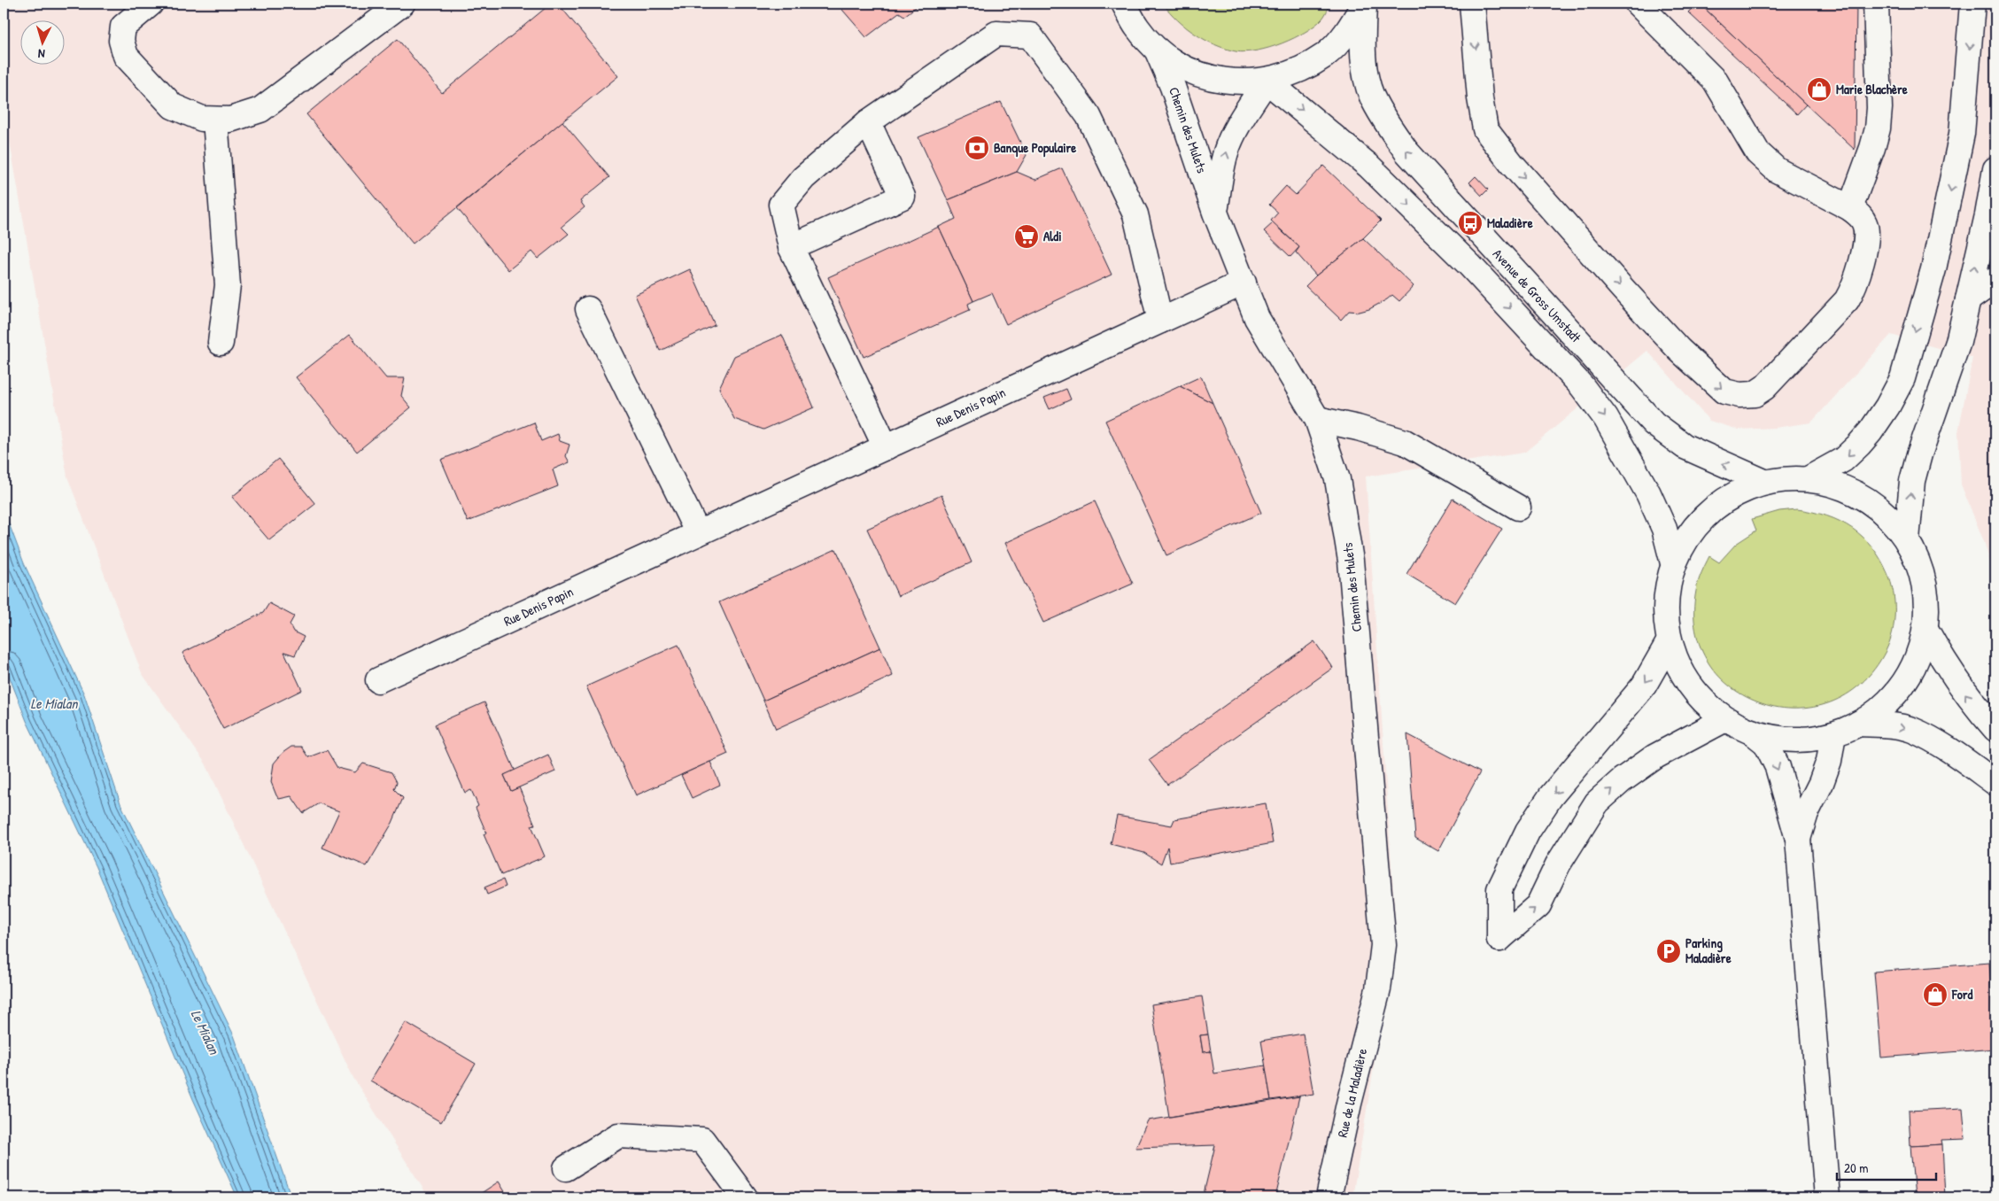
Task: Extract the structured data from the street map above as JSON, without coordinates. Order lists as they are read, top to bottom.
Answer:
{
  "streets": {
    "street": [
      "Chemin des Mulets",
      "Avenue de Gross Umstadt",
      "Rue Denis Papin",
      "Rue de la Maladière"
    ]
  },
  "crossings": [
    ["Chemin des Mulets", "Rue Denis Papin"],
    ["Chemin des Mulets", "Rue de la Maladière"]
  ],
  "water": ["Le Mialan"],
  "places": {
    "shop": ["Marie Blachère", "Ford"],
    "bank": ["Banque Populaire"],
    "bus stop": ["Maladière"],
    "supermarket": ["Aldi"],
    "parking": ["Parking Maladière"]
  },
  "scale_bar": "20 m",
  "north": "bottom"
}
